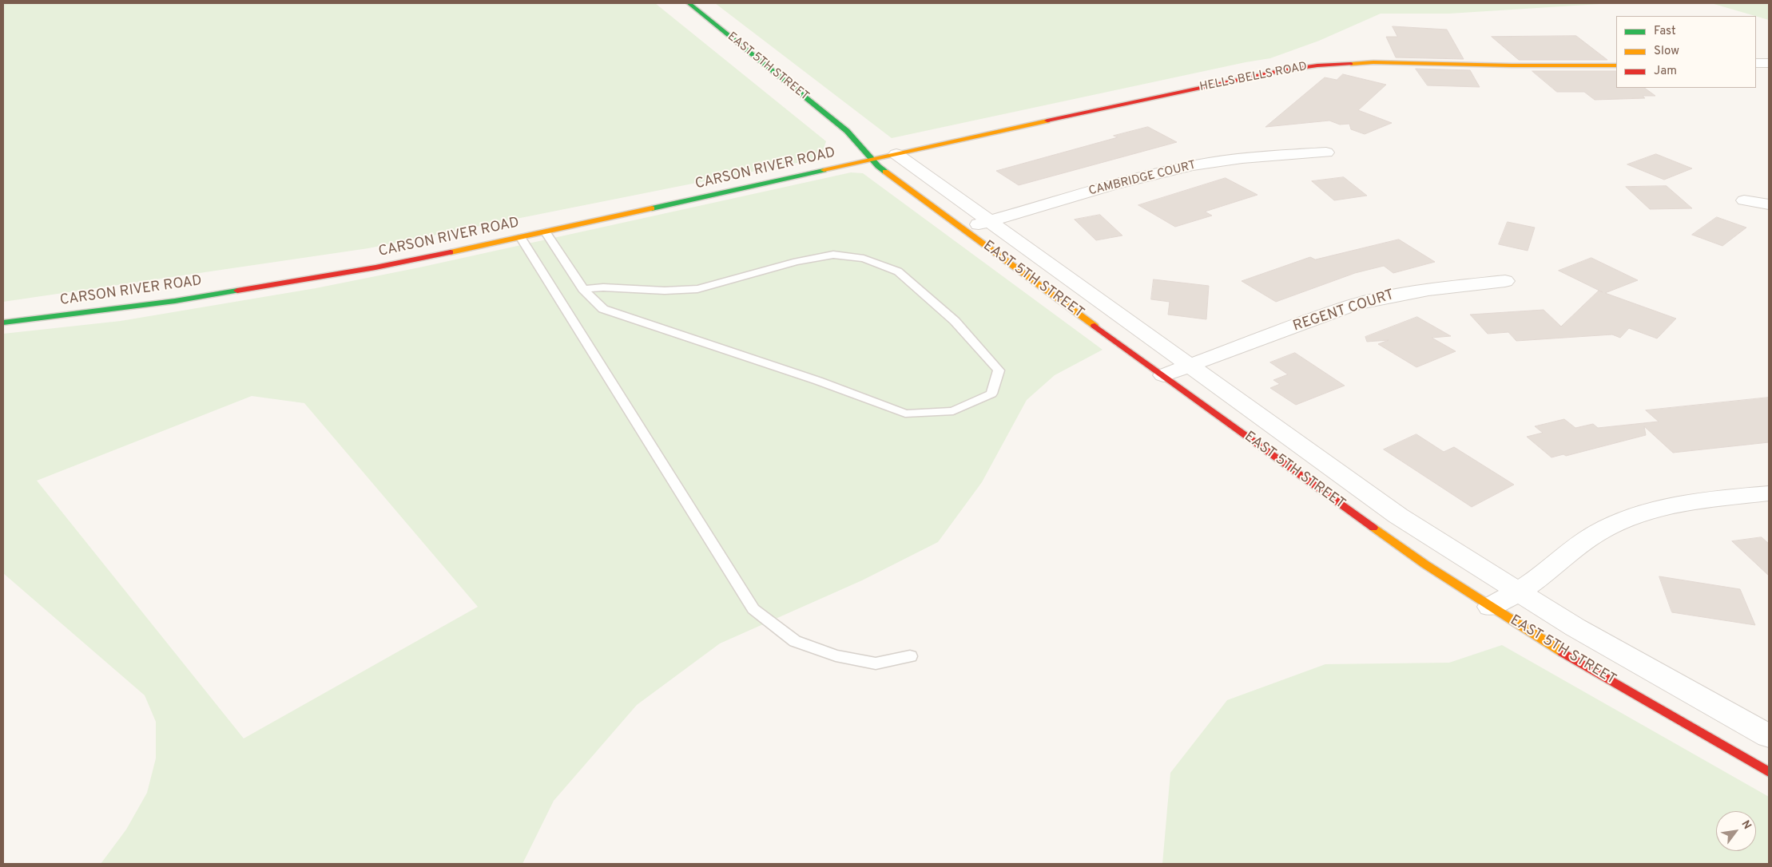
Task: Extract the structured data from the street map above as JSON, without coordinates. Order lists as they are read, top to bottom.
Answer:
{
  "streets": {
    "street": [
      "EAST 5TH STREET",
      "HELLS BELLS ROAD",
      "CARSON RIVER ROAD",
      "CAMBRIDGE COURT",
      "REGENT COURT"
    ]
  },
  "crossings": [
    ["EAST 5TH STREET", "HELLS BELLS ROAD"],
    ["EAST 5TH STREET", "CARSON RIVER ROAD"],
    ["EAST 5TH STREET", "CAMBRIDGE COURT"],
    ["EAST 5TH STREET", "REGENT COURT"],
    ["HELLS BELLS ROAD", "CARSON RIVER ROAD"]
  ],
  "legend": ["Fast", "Slow", "Jam"],
  "north": "top right"
}
